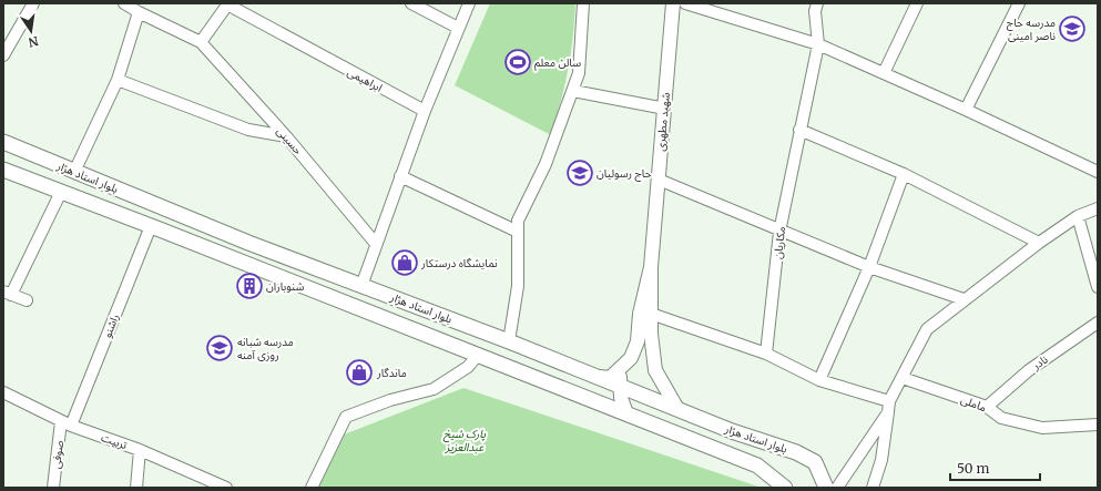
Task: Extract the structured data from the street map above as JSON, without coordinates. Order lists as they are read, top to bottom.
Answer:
{
  "streets": {
    "main road": ["بلوار استاد هژار"],
    "street": [
      "ابراهیمی",
      "شهید مطهری",
      "حسینی",
      "مکاریان",
      "راشنو",
      "نادر",
      "ماملی",
      "تربیت",
      "صوفی"
    ]
  },
  "crossings": [
    ["ابراهیمی", "حسینی"],
    ["بلوار استاد هژار", "راشنو"],
    ["راشنو", "تربیت"],
    ["نادر", "ماملی"],
    ["تربیت", "صوفی"]
  ],
  "parks": ["پارک شیخ عبدالعزیز"],
  "places": {
    "school or university": ["مدرسه حاج ناصر امینی", "حاج رسولیان", "مدرسه شبانه روزی آمنه"],
    "sports": ["سالن معلم"],
    "shop": ["نمایشگاه درستکار", "ماندگار"],
    "building": ["شنوباران"]
  },
  "scale_bar": "50 m",
  "north": "bottom"
}
